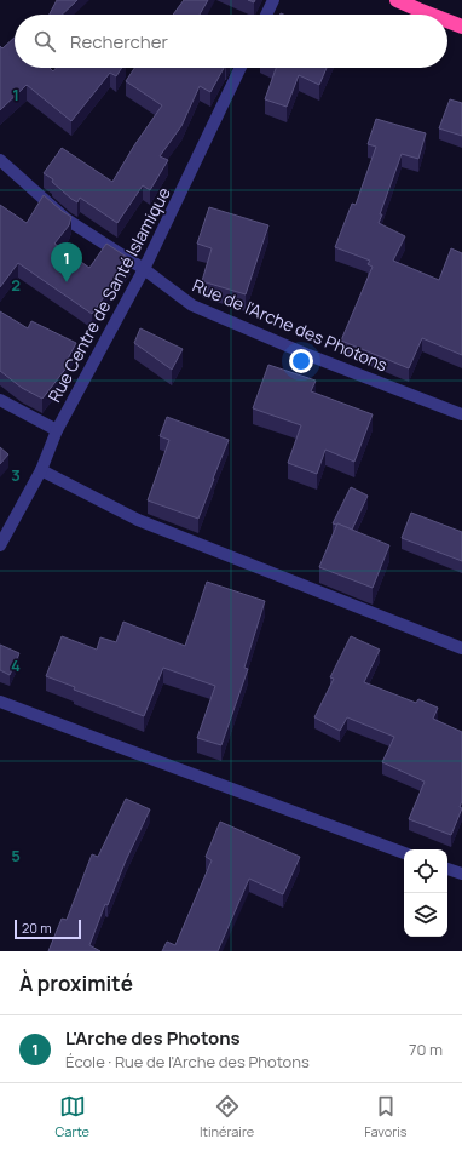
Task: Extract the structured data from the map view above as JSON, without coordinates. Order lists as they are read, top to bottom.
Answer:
{
  "streets": {
    "street": ["Rue Centre de Santé Islamique", "Rue de l'Arche des Photons"]
  },
  "crossings": [
    ["Rue Centre de Santé Islamique", "Rue de l'Arche des Photons"]
  ],
  "scale_bar": "20 m",
  "page": {
    "search": "Rechercher",
    "pins": "1",
    "scale": "20 m",
    "heading": "À proximité",
    "list": [
      {
        "mark": "1",
        "name": "L'Arche des Photons",
        "note": "École · Rue de l'Arche des Photons",
        "value": "70 m"
      }
    ],
    "nav": ["Carte", "Itinéraire", "Favoris"]
  },
  "grid": {
    "rows": [
      "1",
      "2",
      "3",
      "4",
      "5"
    ]
  }
}
